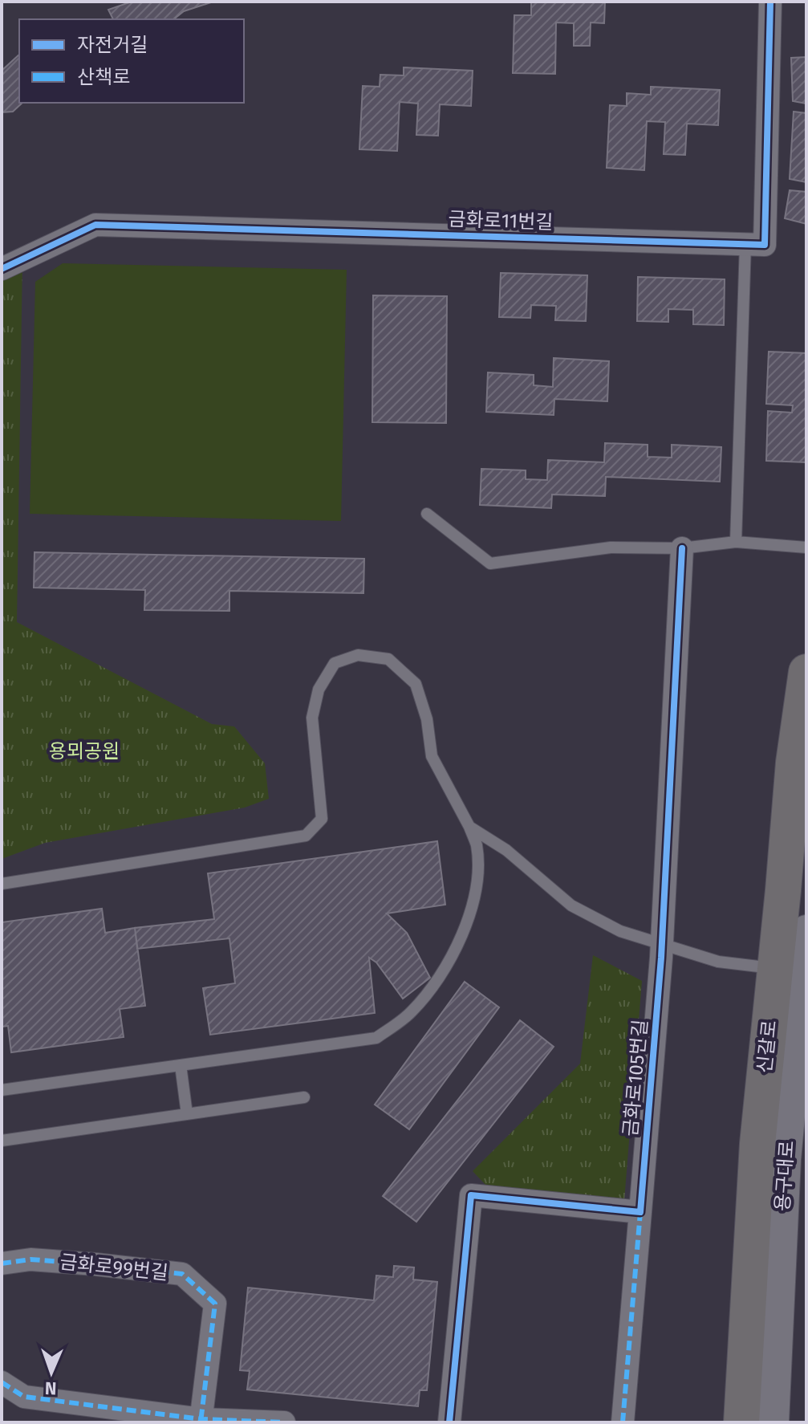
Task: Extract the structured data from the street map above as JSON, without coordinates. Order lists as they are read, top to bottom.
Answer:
{
  "streets": {
    "main road": ["신갈로", "용구대로"],
    "street": ["금화로11번길", "금화로105번길", "금화로99번길"]
  },
  "parks": ["용뫼공원"],
  "legend": ["자전거길", "산책로"],
  "north": "bottom"
}
